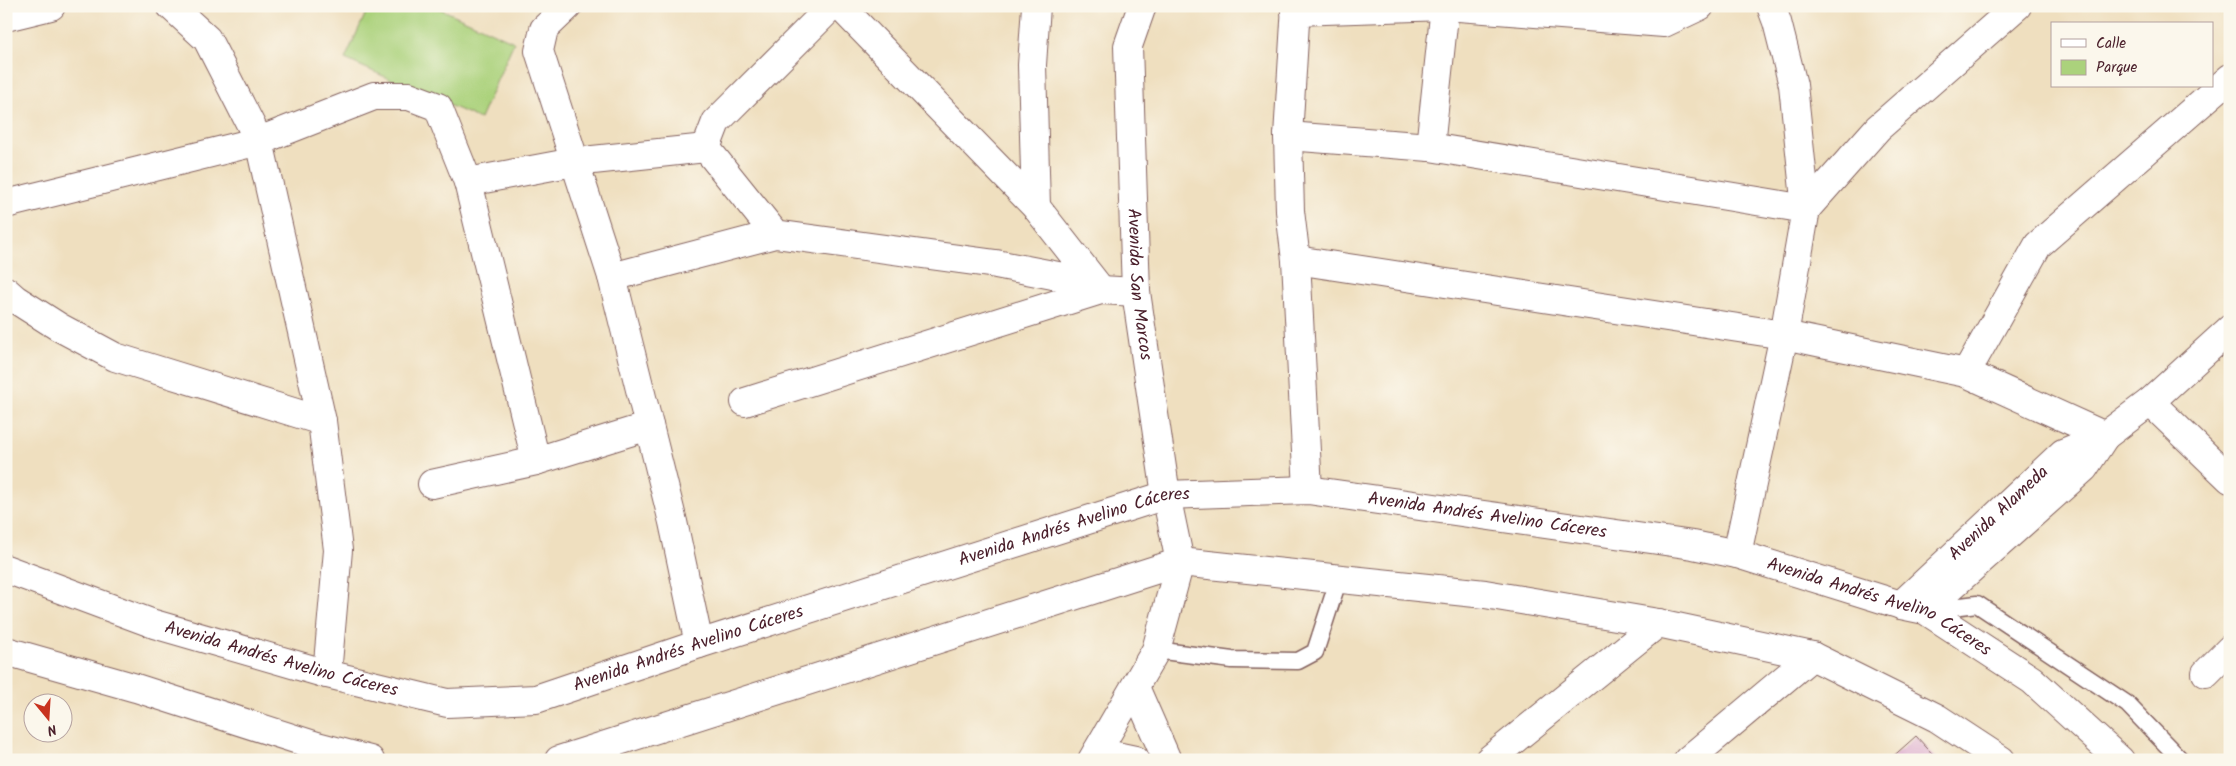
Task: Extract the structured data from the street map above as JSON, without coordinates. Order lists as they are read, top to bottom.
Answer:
{
  "streets": {
    "street": ["Avenida San Marcos", "Avenida Alameda", "Avenida Andrés Avelino Cáceres"]
  },
  "crossings": [
    ["Avenida San Marcos", "Avenida Andrés Avelino Cáceres"],
    ["Avenida Alameda", "Avenida Andrés Avelino Cáceres"]
  ],
  "legend": ["Calle", "Parque"],
  "north": "bottom"
}
